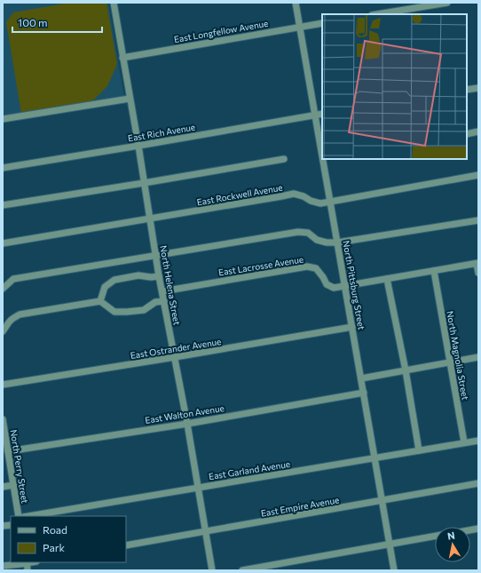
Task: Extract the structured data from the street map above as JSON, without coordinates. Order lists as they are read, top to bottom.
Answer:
{
  "streets": {
    "street": [
      "East Longfellow Avenue",
      "East Rich Avenue",
      "East Rockwell Avenue",
      "East Lacrosse Avenue",
      "North Helena Street",
      "North Pittsburg Street",
      "East Ostrander Avenue",
      "North Magnolia Street",
      "East Walton Avenue",
      "North Perry Street",
      "East Garland Avenue",
      "East Empire Avenue"
    ]
  },
  "crossings": [
    ["East Longfellow Avenue", "North Helena Street"],
    ["East Longfellow Avenue", "North Pittsburg Street"],
    ["East Rich Avenue", "North Helena Street"],
    ["East Rich Avenue", "North Pittsburg Street"],
    ["East Rockwell Avenue", "North Helena Street"],
    ["East Rockwell Avenue", "North Pittsburg Street"],
    ["East Lacrosse Avenue", "North Helena Street"],
    ["East Lacrosse Avenue", "North Pittsburg Street"],
    ["East Lacrosse Avenue", "North Magnolia Street"],
    ["North Helena Street", "East Ostrander Avenue"],
    ["North Helena Street", "East Walton Avenue"],
    ["North Helena Street", "East Garland Avenue"],
    ["North Helena Street", "East Empire Avenue"],
    ["North Pittsburg Street", "East Ostrander Avenue"],
    ["North Pittsburg Street", "East Walton Avenue"],
    ["North Pittsburg Street", "East Garland Avenue"],
    ["North Pittsburg Street", "East Empire Avenue"],
    ["North Magnolia Street", "East Garland Avenue"],
    ["East Walton Avenue", "North Perry Street"]
  ],
  "legend": ["Road", "Park"],
  "scale_bar": "100 m",
  "north": "top"
}
